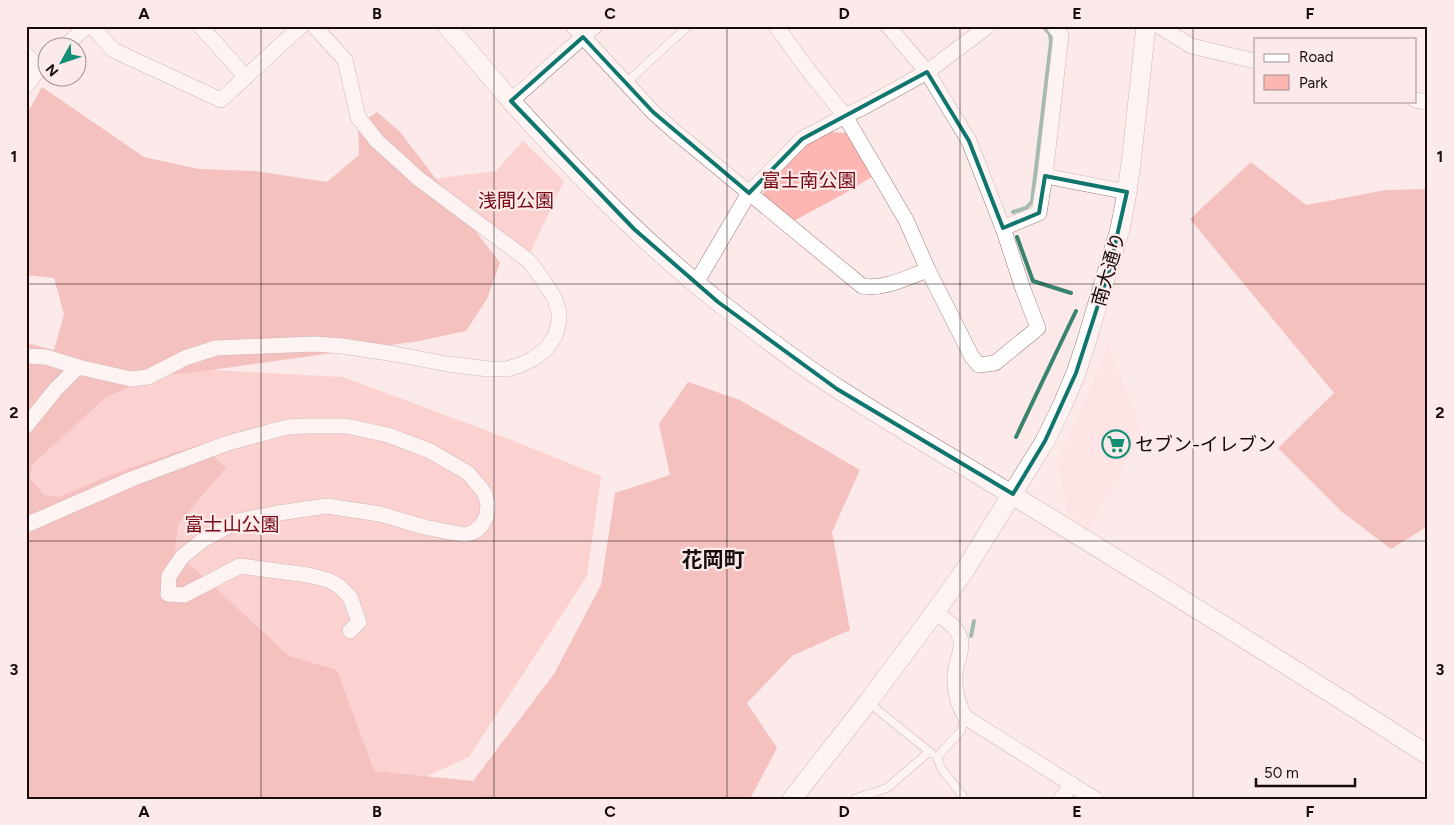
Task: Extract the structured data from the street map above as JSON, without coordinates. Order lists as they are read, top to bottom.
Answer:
{
  "streets": {
    "street": ["南大通り"]
  },
  "districts": ["花岡町"],
  "parks": ["富士南公園", "浅間公園", "富士山公園"],
  "places": {
    "supermarket": ["セブン-イレブン"]
  },
  "legend": ["Road", "Park"],
  "scale_bar": "50 m",
  "north": "bottom left",
  "grid": {
    "columns": [
      "A",
      "B",
      "C",
      "D",
      "E",
      "F"
    ],
    "rows": ["1", "2", "3"]
  }
}
